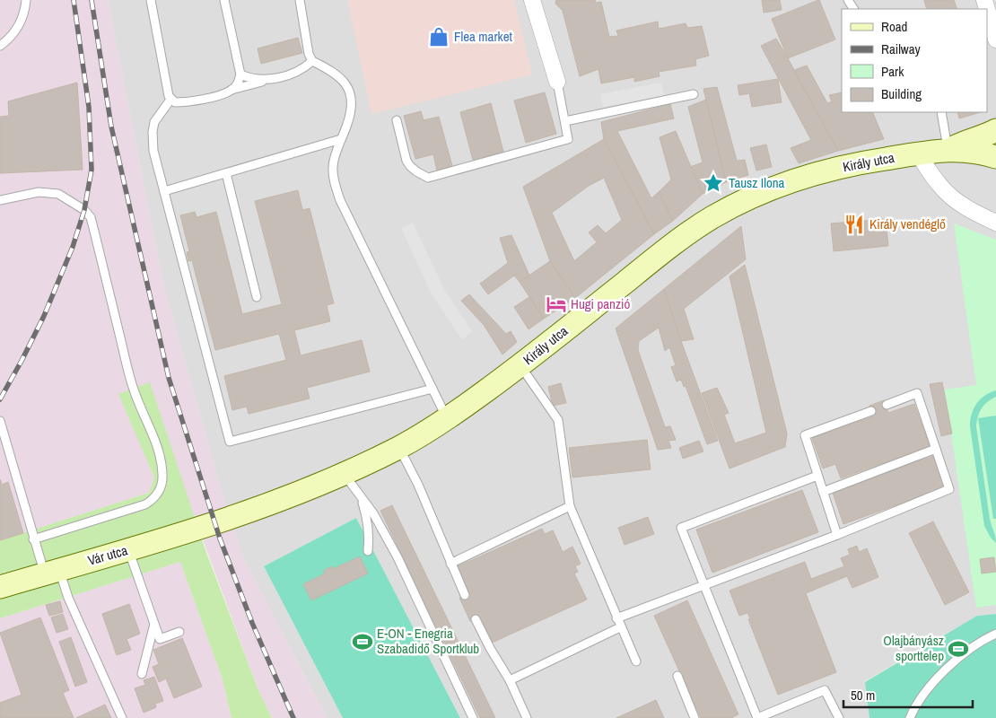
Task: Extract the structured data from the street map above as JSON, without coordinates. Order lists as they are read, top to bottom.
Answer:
{
  "streets": {
    "main road": ["Király utca", "Vár utca"]
  },
  "crossings": [
    ["Király utca", "Vár utca"]
  ],
  "places": {
    "shop": ["Flea market"],
    "place": ["Tausz Ilona"],
    "restaurant": ["Király vendéglő"],
    "hotel": ["Hugi panzió"],
    "sports": ["E-ON - Enegria Szabadidő Sportklub", "Olajbányász sporttelep"]
  },
  "legend": [
    "Road",
    "Railway",
    "Park",
    "Building"
  ],
  "scale_bar": "50 m"
}
